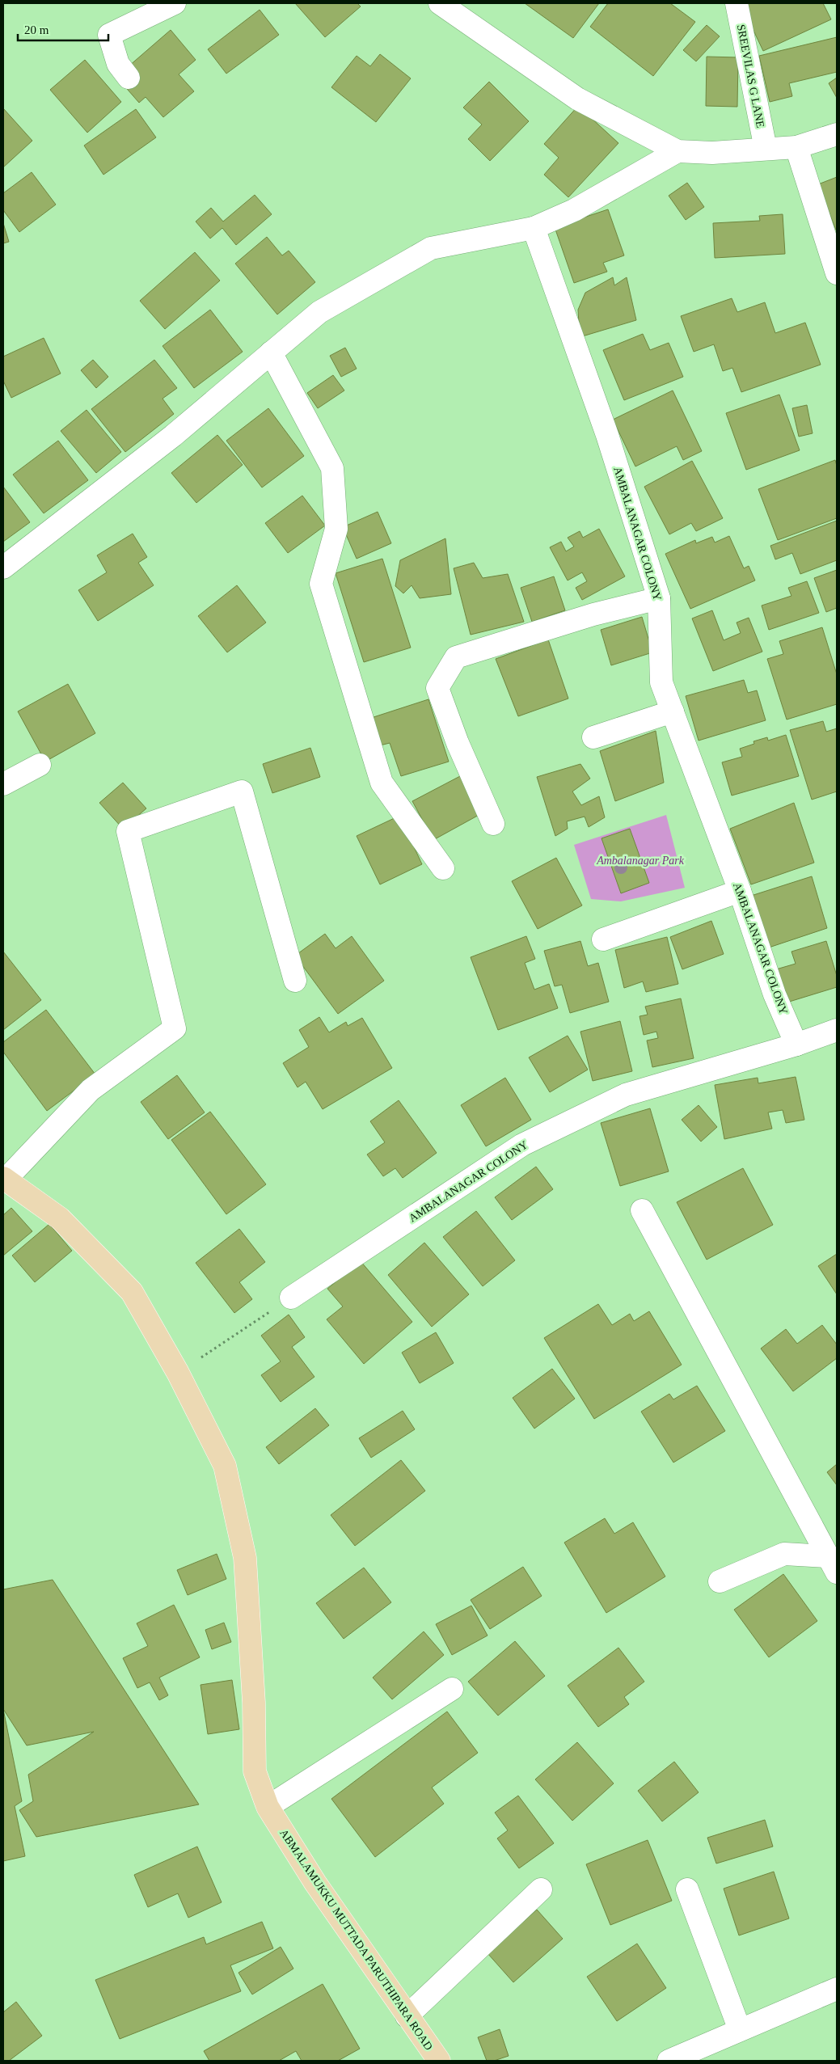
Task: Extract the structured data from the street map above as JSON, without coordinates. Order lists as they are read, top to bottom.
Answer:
{
  "streets": {
    "main road": ["ABMALAMUKKU MUTTADA PARUTHIPARA ROAD"],
    "street": ["SREEVILAS G LANE", "AMBALANAGAR COLONY"]
  },
  "parks": ["Ambalanagar Park"],
  "scale_bar": "20 m"
}
